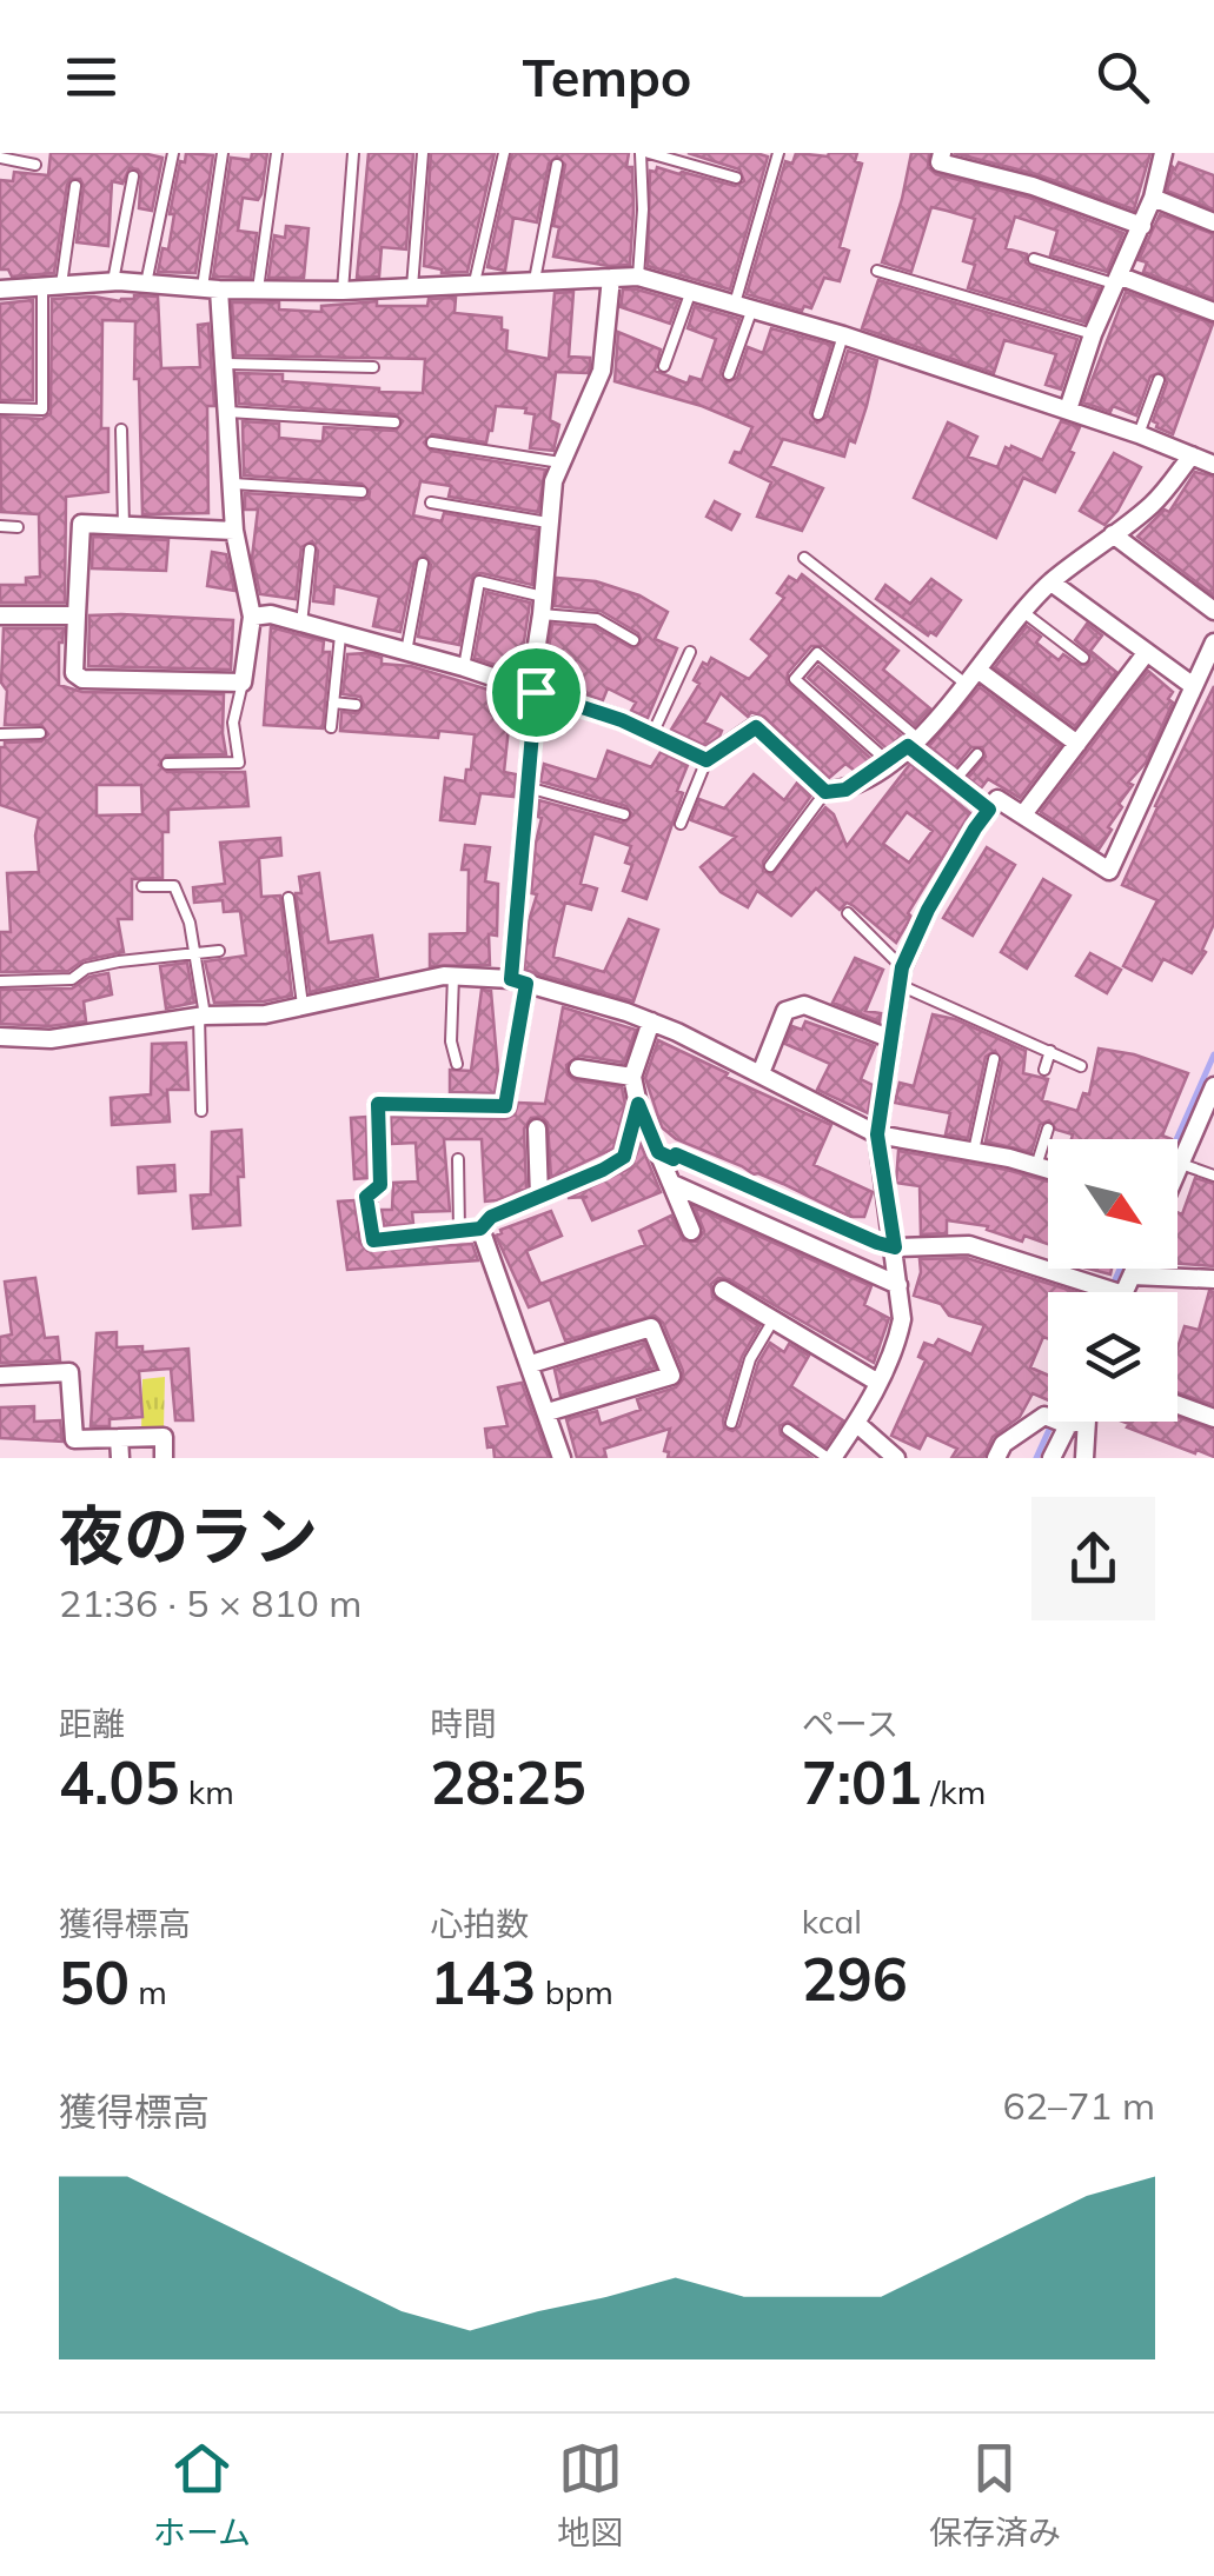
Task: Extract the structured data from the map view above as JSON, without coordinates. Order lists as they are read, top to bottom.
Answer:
{
  "north": "bottom right",
  "page": {
    "header": "Tempo",
    "heading": ["夜のラン", "21:36 · 5 × 810 m"],
    "stats": [
      ["距離", "4.05 km"],
      ["時間", "28:25"],
      ["ペース", "7:01 /km"],
      ["獲得標高", "50 m"],
      ["心拍数", "143 bpm"],
      ["kcal", "296"]
    ],
    "chart": ["獲得標高", "62–71 m"],
    "tabs": ["ホーム", "地図", "保存済み"]
  }
}
